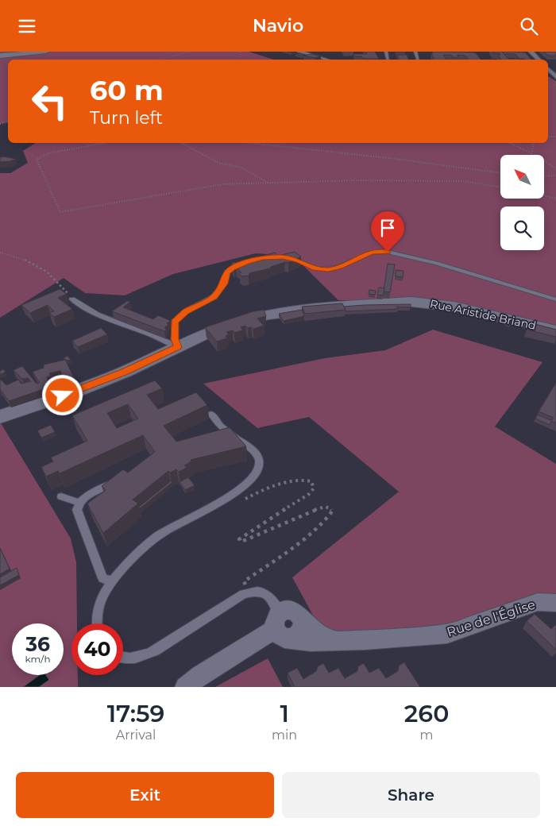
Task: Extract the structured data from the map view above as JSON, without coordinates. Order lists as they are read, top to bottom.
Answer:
{
  "streets": {
    "street": ["Rue Aristide Briand", "Rue de l'Église"]
  },
  "north": "top left",
  "page": {
    "header": "Navio",
    "turn": ["60 m", "Turn left"],
    "speed": "36 km/h",
    "limit": "40",
    "eta": [
      "17:59",
      "Arrival",
      "1",
      "min",
      "260",
      "m"
    ],
    "buttons": ["Exit", "Share"]
  }
}
